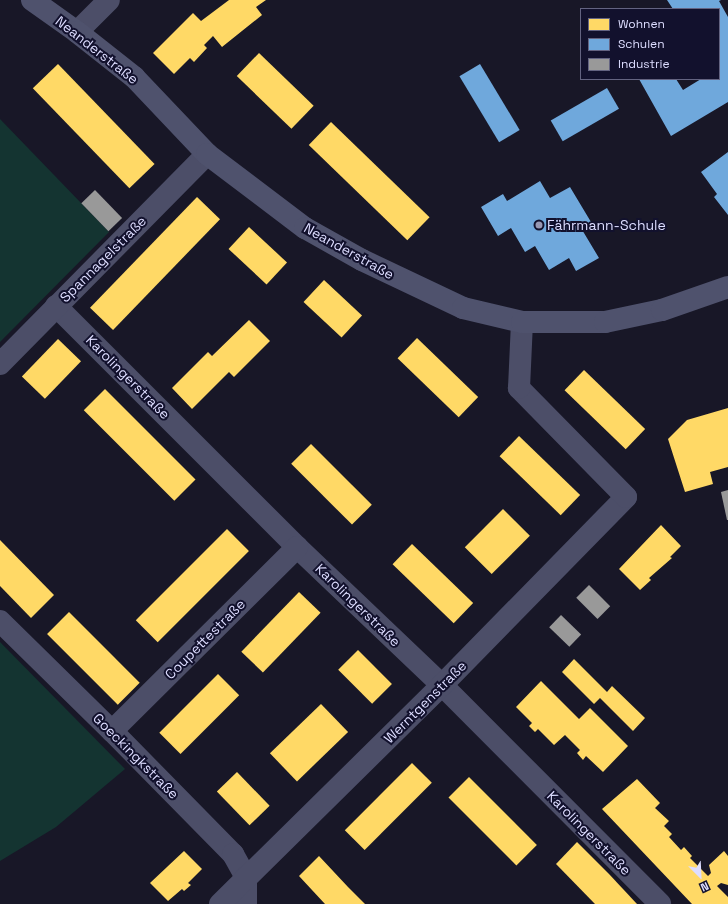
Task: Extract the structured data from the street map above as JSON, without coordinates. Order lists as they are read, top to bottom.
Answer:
{
  "streets": {
    "street": [
      "Neanderstraße",
      "Spannagelstraße",
      "Karolingerstraße",
      "Coupettestraße",
      "Werntgenstraße",
      "Goeckingkstraße"
    ]
  },
  "crossings": [
    ["Neanderstraße", "Spannagelstraße"],
    ["Neanderstraße", "Werntgenstraße"],
    ["Spannagelstraße", "Karolingerstraße"],
    ["Karolingerstraße", "Coupettestraße"],
    ["Karolingerstraße", "Werntgenstraße"],
    ["Coupettestraße", "Goeckingkstraße"],
    ["Werntgenstraße", "Goeckingkstraße"]
  ],
  "places": ["Fährmann-Schule"],
  "legend": ["Wohnen", "Schulen", "Industrie"],
  "north": "bottom right"
}
